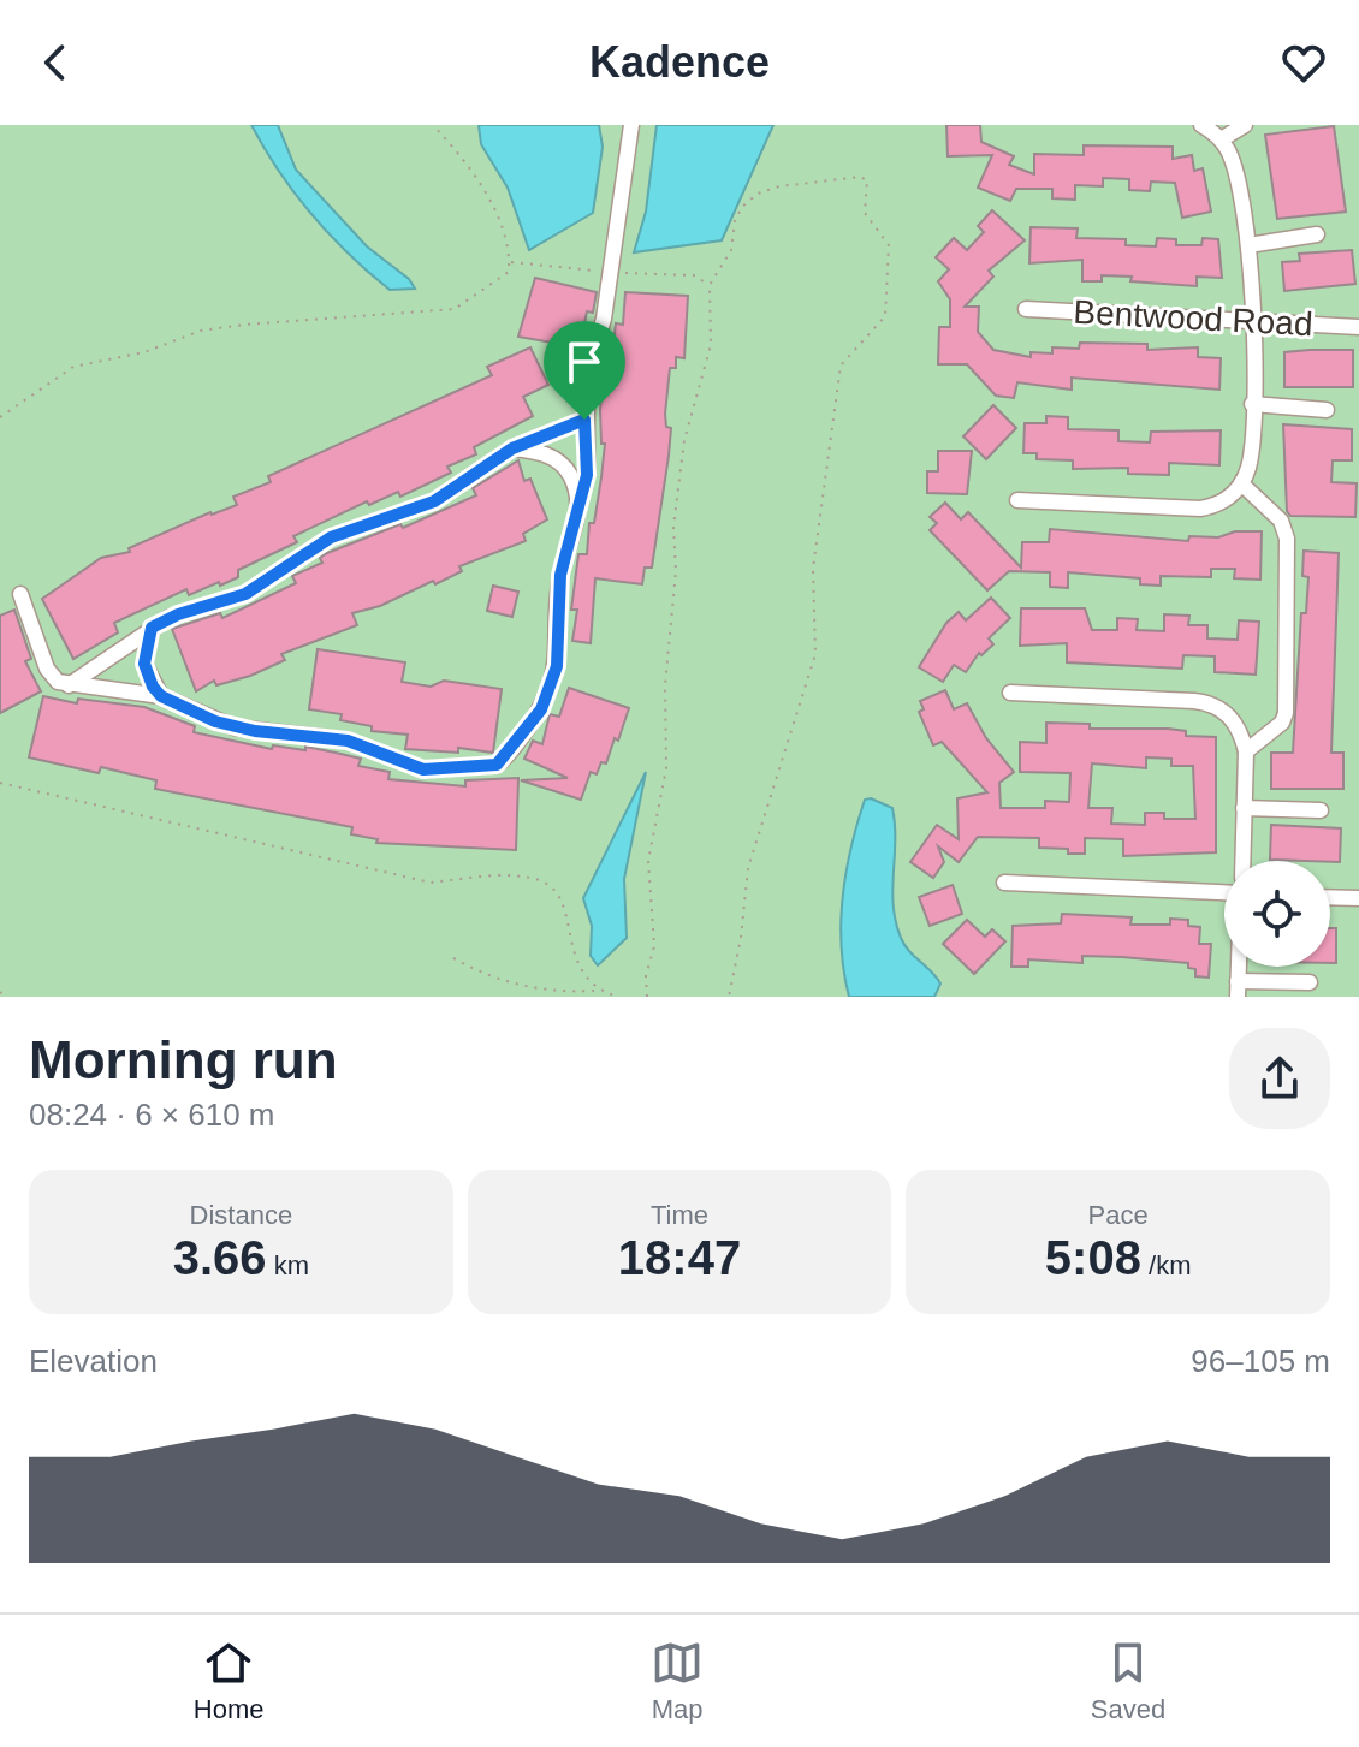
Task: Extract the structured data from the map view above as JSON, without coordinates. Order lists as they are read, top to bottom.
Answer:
{
  "streets": {
    "street": ["Bentwood Road"]
  },
  "page": {
    "header": "Kadence",
    "heading": ["Morning run", "08:24 · 6 × 610 m"],
    "stats": [
      ["Distance", "3.66 km"],
      ["Time", "18:47"],
      ["Pace", "5:08 /km"]
    ],
    "chart": ["Elevation", "96–105 m"],
    "tabs": ["Home", "Map", "Saved"]
  }
}
